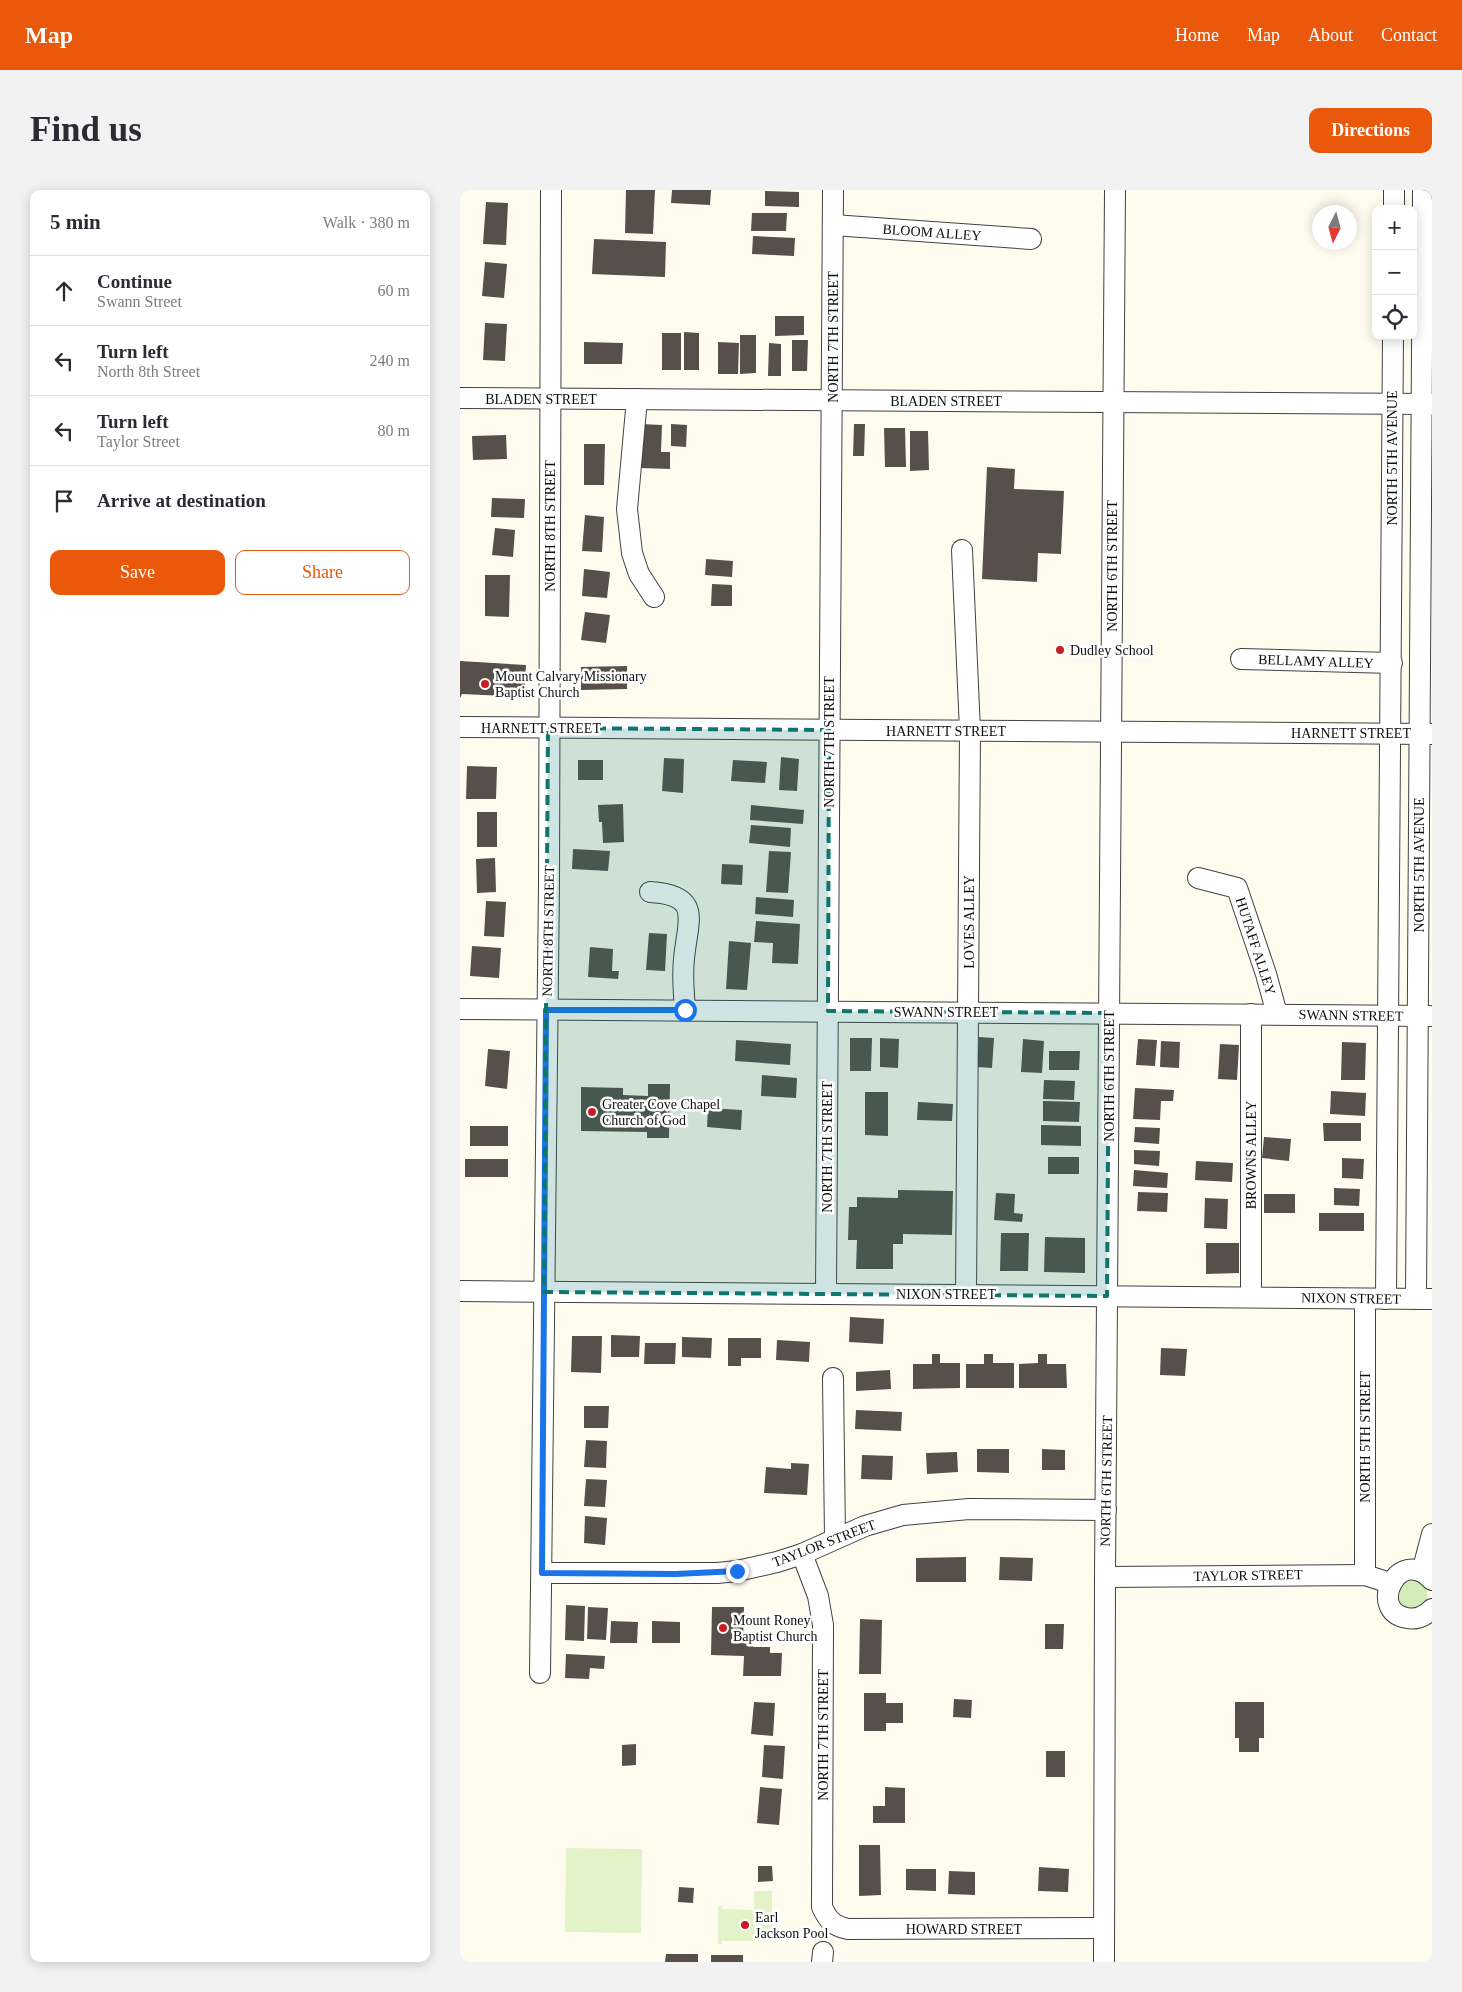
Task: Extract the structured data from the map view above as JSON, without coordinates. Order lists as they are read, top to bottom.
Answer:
{
  "streets": {
    "street": [
      "BLOOM ALLEY",
      "NORTH 7TH STREET",
      "BLADEN STREET",
      "NORTH 5TH AVENUE",
      "NORTH 8TH STREET",
      "NORTH 6TH STREET",
      "BELLAMY ALLEY",
      "HARNETT STREET",
      "LOVES ALLEY",
      "HUTAFF ALLEY",
      "SWANN STREET",
      "BROWNS ALLEY",
      "NIXON STREET",
      "NORTH 5TH STREET",
      "TAYLOR STREET",
      "HOWARD STREET"
    ]
  },
  "crossings": [
    ["BLOOM ALLEY", "NORTH 7TH STREET"],
    ["NORTH 7TH STREET", "BLADEN STREET"],
    ["NORTH 7TH STREET", "HARNETT STREET"],
    ["NORTH 7TH STREET", "SWANN STREET"],
    ["NORTH 7TH STREET", "NIXON STREET"],
    ["NORTH 7TH STREET", "TAYLOR STREET"],
    ["NORTH 7TH STREET", "HOWARD STREET"],
    ["BLADEN STREET", "NORTH 5TH AVENUE"],
    ["BLADEN STREET", "NORTH 8TH STREET"],
    ["BLADEN STREET", "NORTH 6TH STREET"],
    ["NORTH 5TH AVENUE", "BELLAMY ALLEY"],
    ["NORTH 5TH AVENUE", "HARNETT STREET"],
    ["NORTH 5TH AVENUE", "SWANN STREET"],
    ["NORTH 5TH AVENUE", "NIXON STREET"],
    ["NORTH 8TH STREET", "HARNETT STREET"],
    ["NORTH 8TH STREET", "SWANN STREET"],
    ["NORTH 8TH STREET", "NIXON STREET"],
    ["NORTH 8TH STREET", "TAYLOR STREET"],
    ["NORTH 6TH STREET", "HARNETT STREET"],
    ["NORTH 6TH STREET", "SWANN STREET"],
    ["NORTH 6TH STREET", "NIXON STREET"],
    ["NORTH 6TH STREET", "TAYLOR STREET"],
    ["NORTH 6TH STREET", "HOWARD STREET"],
    ["HARNETT STREET", "LOVES ALLEY"],
    ["LOVES ALLEY", "SWANN STREET"],
    ["LOVES ALLEY", "NIXON STREET"],
    ["HUTAFF ALLEY", "SWANN STREET"],
    ["SWANN STREET", "BROWNS ALLEY"],
    ["BROWNS ALLEY", "NIXON STREET"],
    ["NIXON STREET", "NORTH 5TH STREET"],
    ["NORTH 5TH STREET", "TAYLOR STREET"]
  ],
  "places": [
    "Dudley School",
    "Mount Calvary Missionary Baptist Church",
    "Greater Cove Chapel Church of God",
    "Mount Roney Baptist Church",
    "Earl Jackson Pool"
  ],
  "north": "bottom",
  "page": {
    "header": "Map",
    "nav": [
      "Home",
      "Map",
      "About",
      "Contact"
    ],
    "buttons": [
      "Directions",
      ["Save", "Share"]
    ],
    "title": "Find us",
    "heading": ["5 min", "Walk · 380 m"],
    "map_buttons": ["+", "−"],
    "list": [
      ["Continue", "Swann Street", "60 m"],
      ["Turn left", "North 8th Street", "240 m"],
      ["Turn left", "Taylor Street", "80 m"],
      "Arrive at destination"
    ]
  }
}
